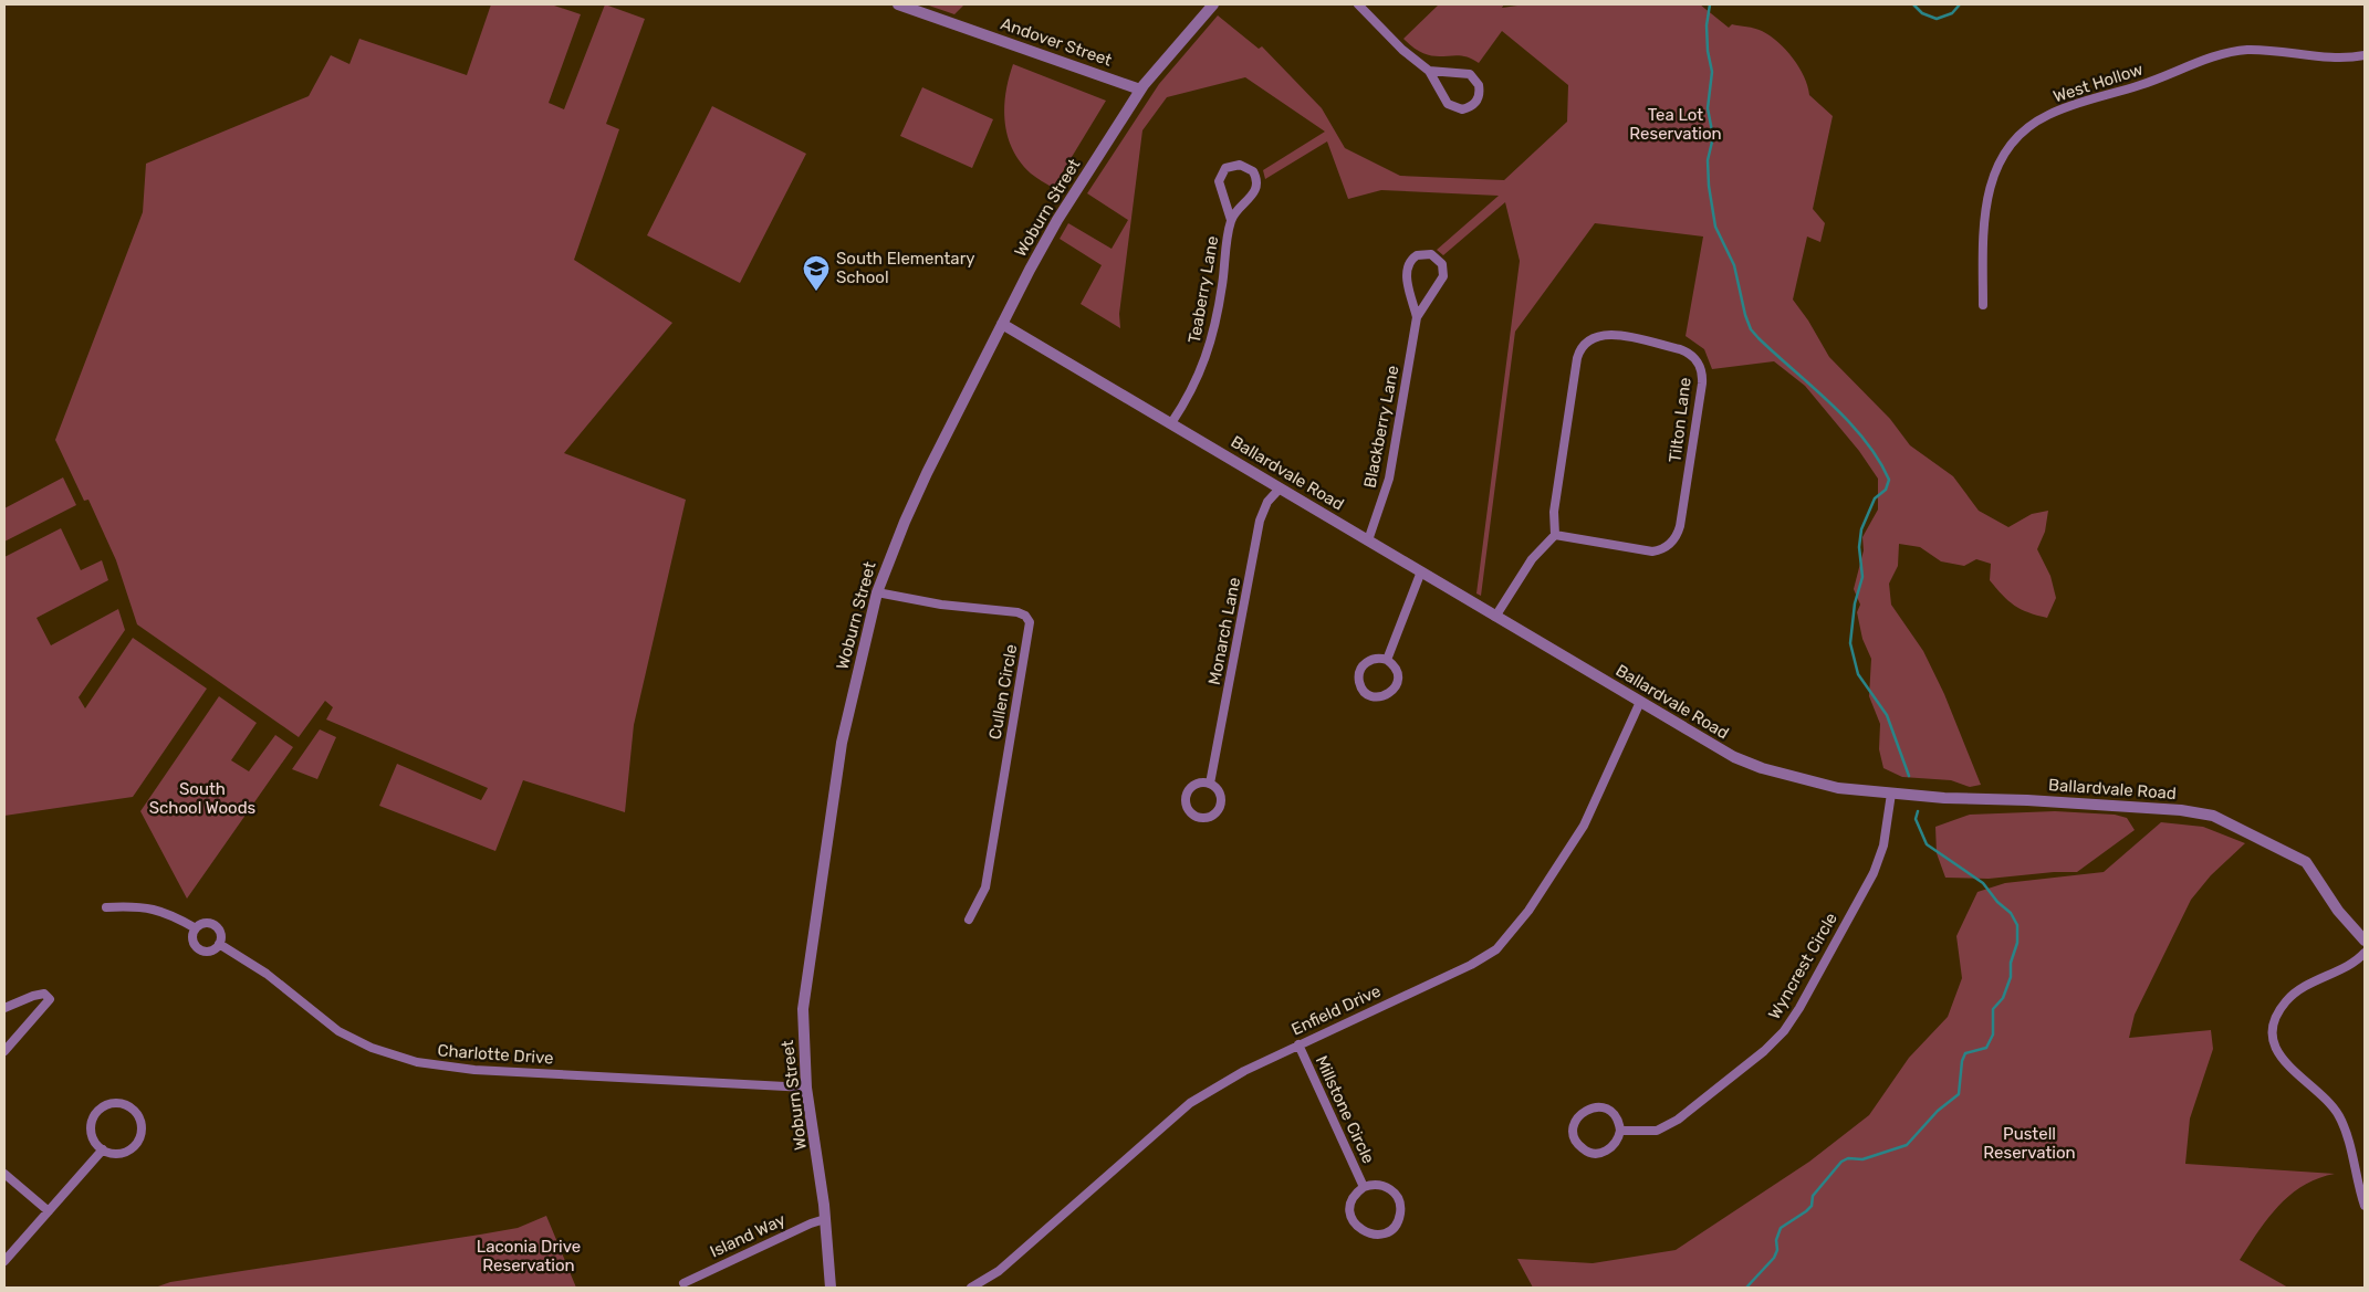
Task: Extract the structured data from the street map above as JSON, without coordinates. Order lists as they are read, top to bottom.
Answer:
{
  "streets": {
    "street": [
      "Andover Street",
      "West Hollow",
      "Woburn Street",
      "Teaberry Lane",
      "Tilton Lane",
      "Blackberry Lane",
      "Ballardvale Road",
      "Monarch Lane",
      "Cullen Circle",
      "Wyncrest Circle",
      "Enfield Drive",
      "Charlotte Drive",
      "Millstone Circle",
      "Island Way"
    ]
  },
  "crossings": [
    ["Andover Street", "Woburn Street"],
    ["Woburn Street", "Ballardvale Road"],
    ["Woburn Street", "Cullen Circle"],
    ["Woburn Street", "Charlotte Drive"],
    ["Woburn Street", "Island Way"],
    ["Teaberry Lane", "Ballardvale Road"],
    ["Blackberry Lane", "Ballardvale Road"],
    ["Ballardvale Road", "Monarch Lane"],
    ["Ballardvale Road", "Wyncrest Circle"],
    ["Ballardvale Road", "Enfield Drive"],
    ["Enfield Drive", "Millstone Circle"]
  ],
  "parks": [
    "Tea Lot Reservation",
    "South School Woods",
    "Pustell Reservation",
    "Laconia Drive Reservation"
  ],
  "places": {
    "school or university": ["South Elementary School"]
  }
}
